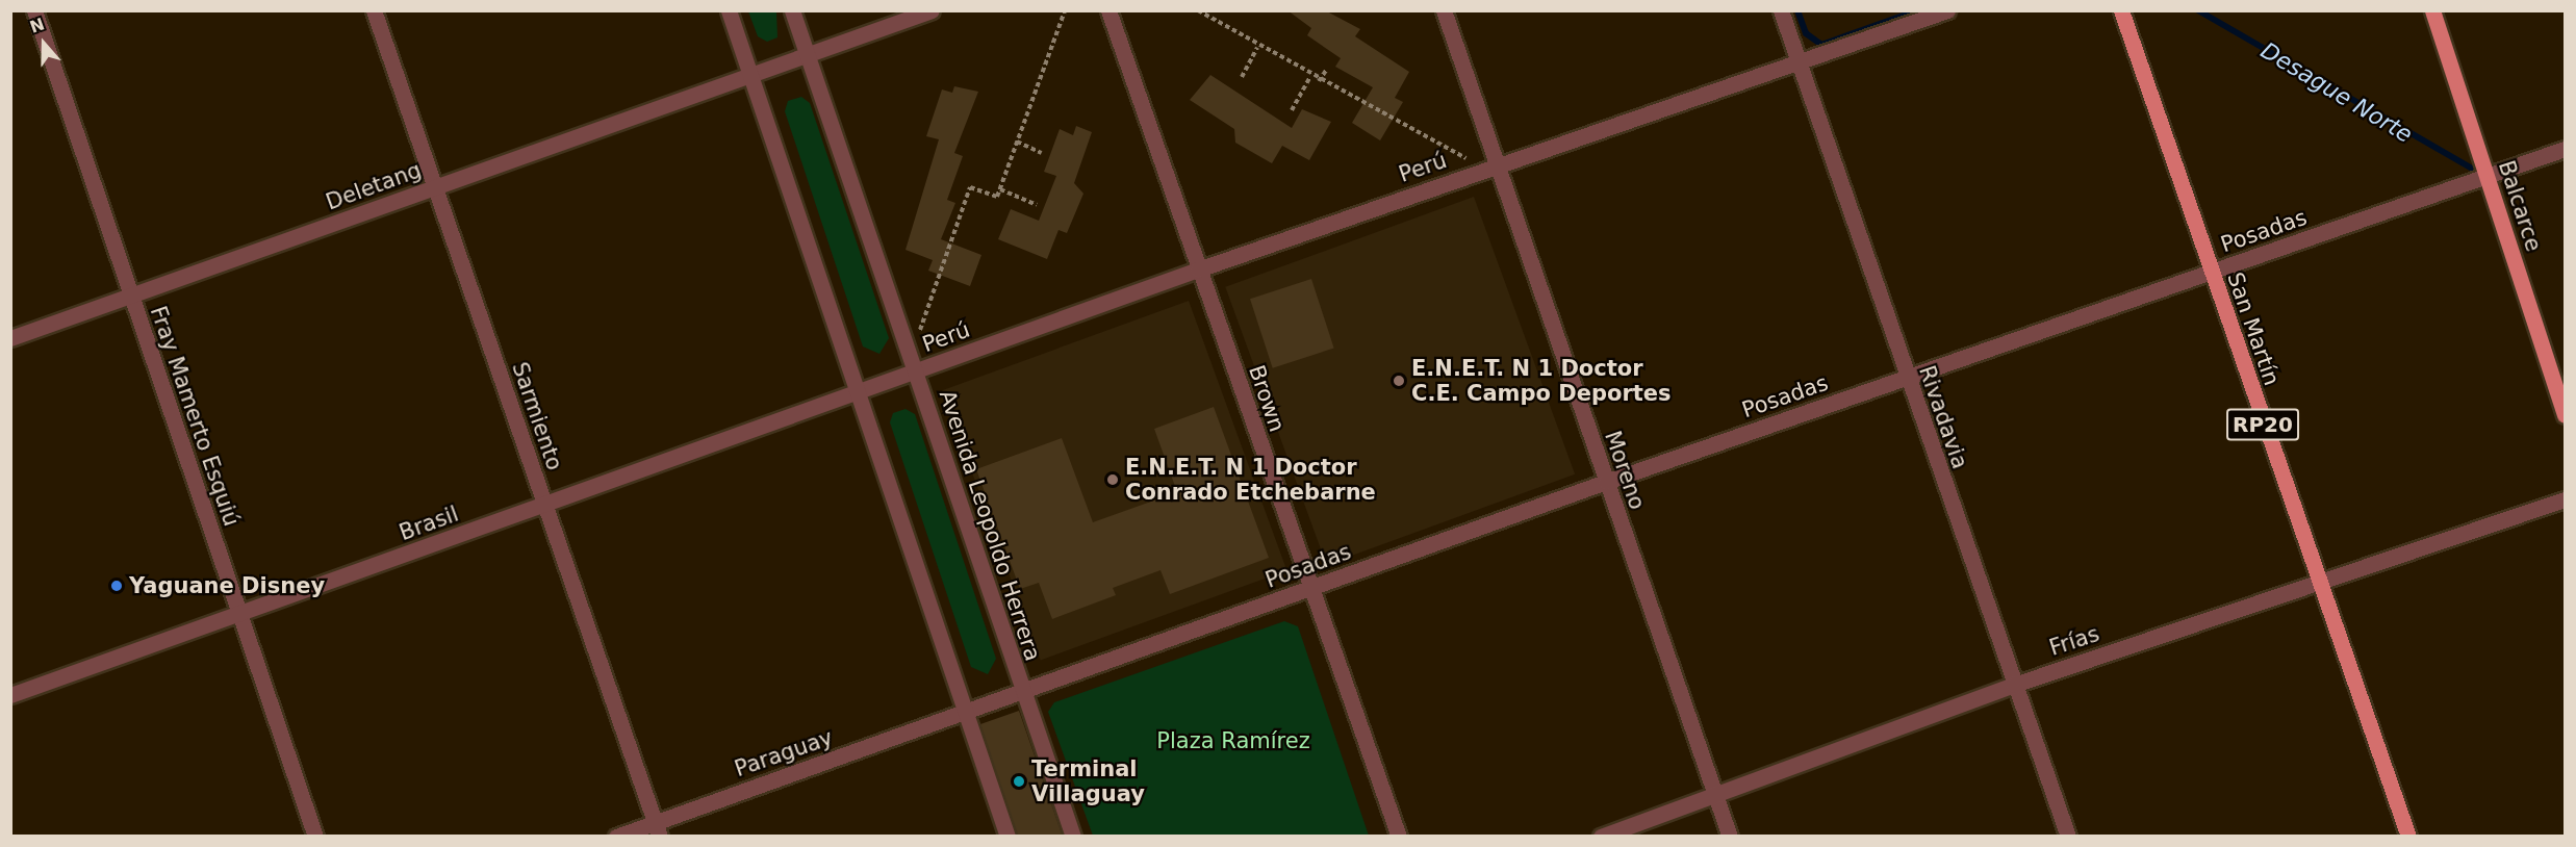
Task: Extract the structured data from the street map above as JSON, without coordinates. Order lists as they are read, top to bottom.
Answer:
{
  "streets": {
    "main road": ["Balcarce", "San Martín", "RP20"],
    "street": [
      "Perú",
      "Deletang",
      "Posadas",
      "Brown",
      "Fray Mamerto Esquiú",
      "Sarmiento",
      "Rivadavia",
      "Moreno",
      "Brasil",
      "Avenida Leopoldo Herrera",
      "Frías",
      "Paraguay"
    ]
  },
  "crossings": [
    ["Perú", "Brown"],
    ["Perú", "Rivadavia"],
    ["Perú", "Moreno"],
    ["Perú", "Avenida Leopoldo Herrera"],
    ["Deletang", "Fray Mamerto Esquiú"],
    ["Deletang", "Sarmiento"],
    ["Balcarce", "Posadas"],
    ["Posadas", "San Martín"],
    ["Posadas", "Brown"],
    ["Posadas", "Rivadavia"],
    ["Posadas", "Moreno"],
    ["Posadas", "Avenida Leopoldo Herrera"],
    ["San Martín", "Frías"],
    ["Fray Mamerto Esquiú", "Brasil"],
    ["Sarmiento", "Brasil"],
    ["Sarmiento", "Paraguay"],
    ["Rivadavia", "Frías"],
    ["Moreno", "Frías"],
    ["Brasil", "Avenida Leopoldo Herrera"],
    ["Avenida Leopoldo Herrera", "Paraguay"]
  ],
  "water": ["Desague Norte"],
  "parks": ["Plaza Ramírez"],
  "places": [
    "E.N.E.T. N 1 Doctor C.E. Campo Deportes",
    "E.N.E.T. N 1 Doctor Conrado Etchebarne",
    "Yaguane Disney",
    "Terminal Villaguay"
  ],
  "north": "top"
}
